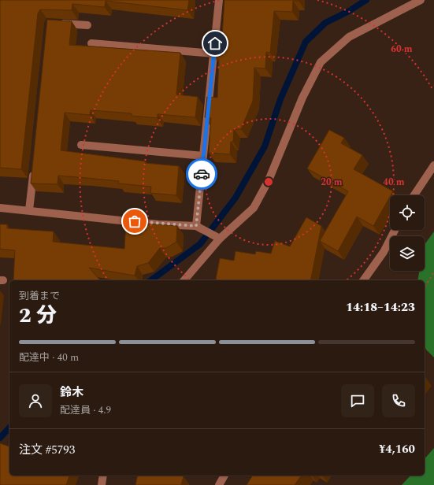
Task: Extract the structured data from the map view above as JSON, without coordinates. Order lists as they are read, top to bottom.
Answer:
{
  "page": {
    "heading": ["2 分", "到着まで", "14:18–14:23"],
    "panel": [
      "鈴木",
      "配達員 · 4.9",
      "注文 #5793",
      "¥4,160"
    ],
    "bar": "配達中 · 40 m"
  },
  "rings": ["60 m", "20 m", "40 m"]
}
